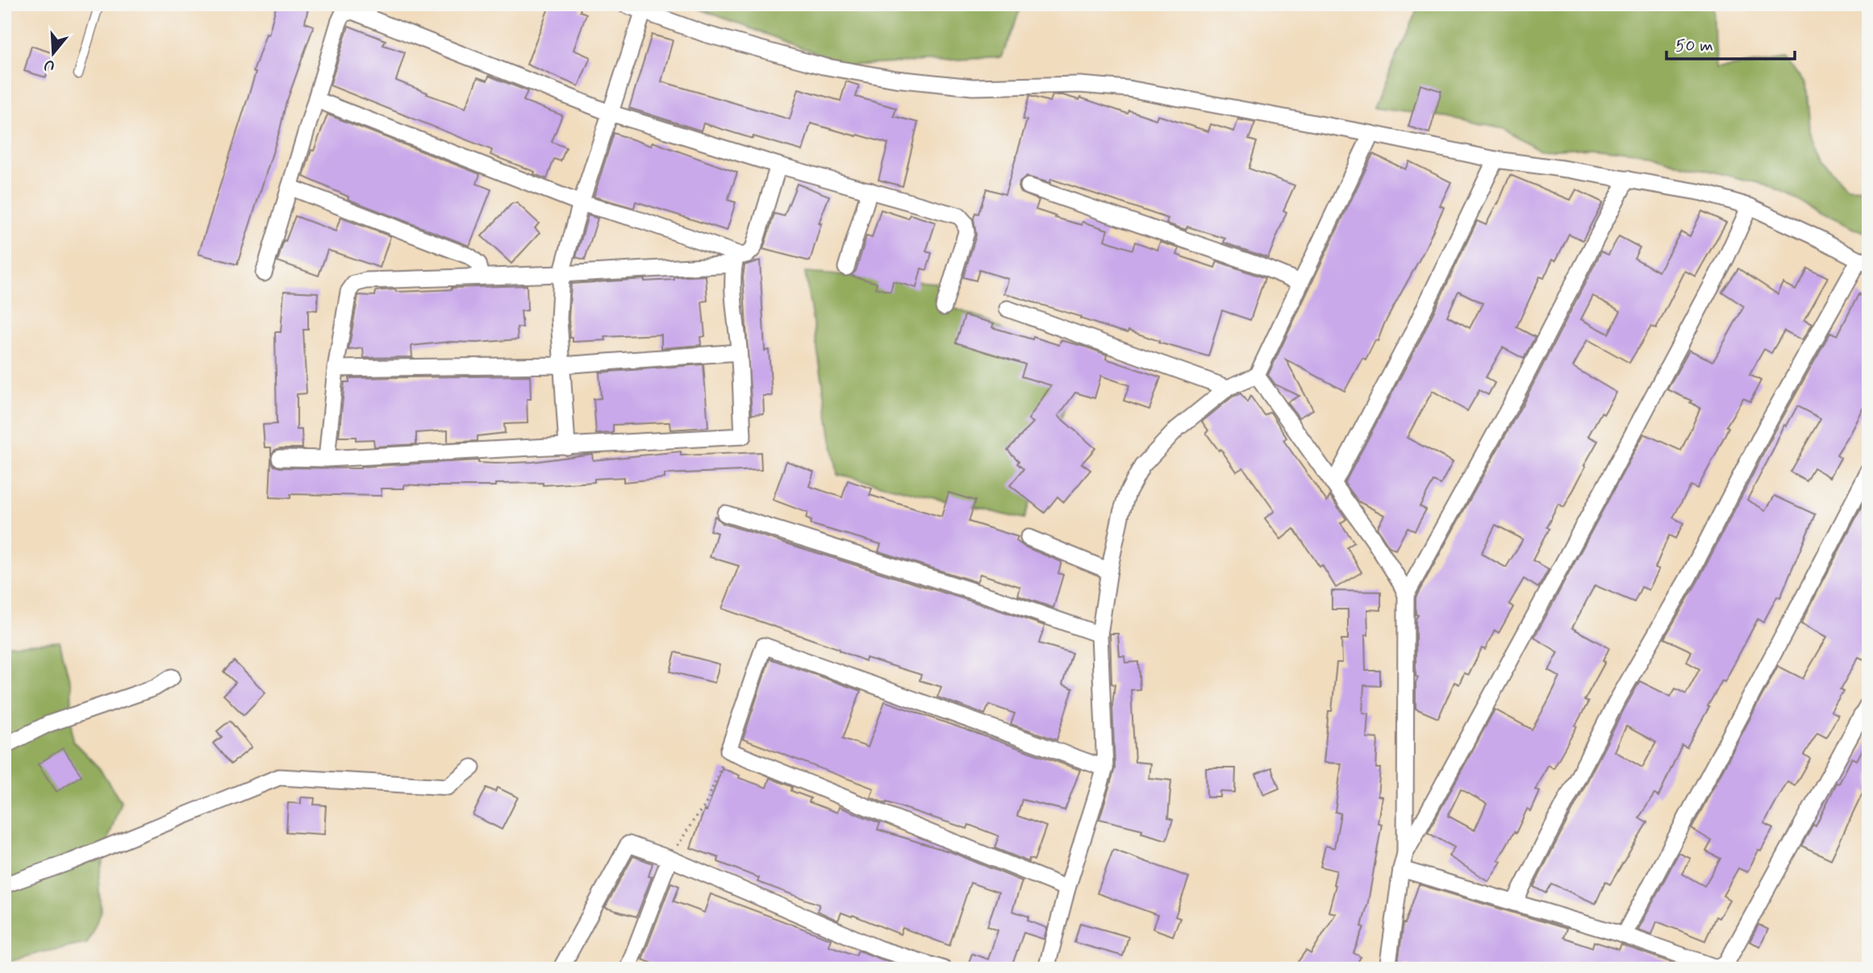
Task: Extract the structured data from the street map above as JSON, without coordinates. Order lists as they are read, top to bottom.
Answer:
{
  "scale_bar": "50 m",
  "north": "bottom"
}
